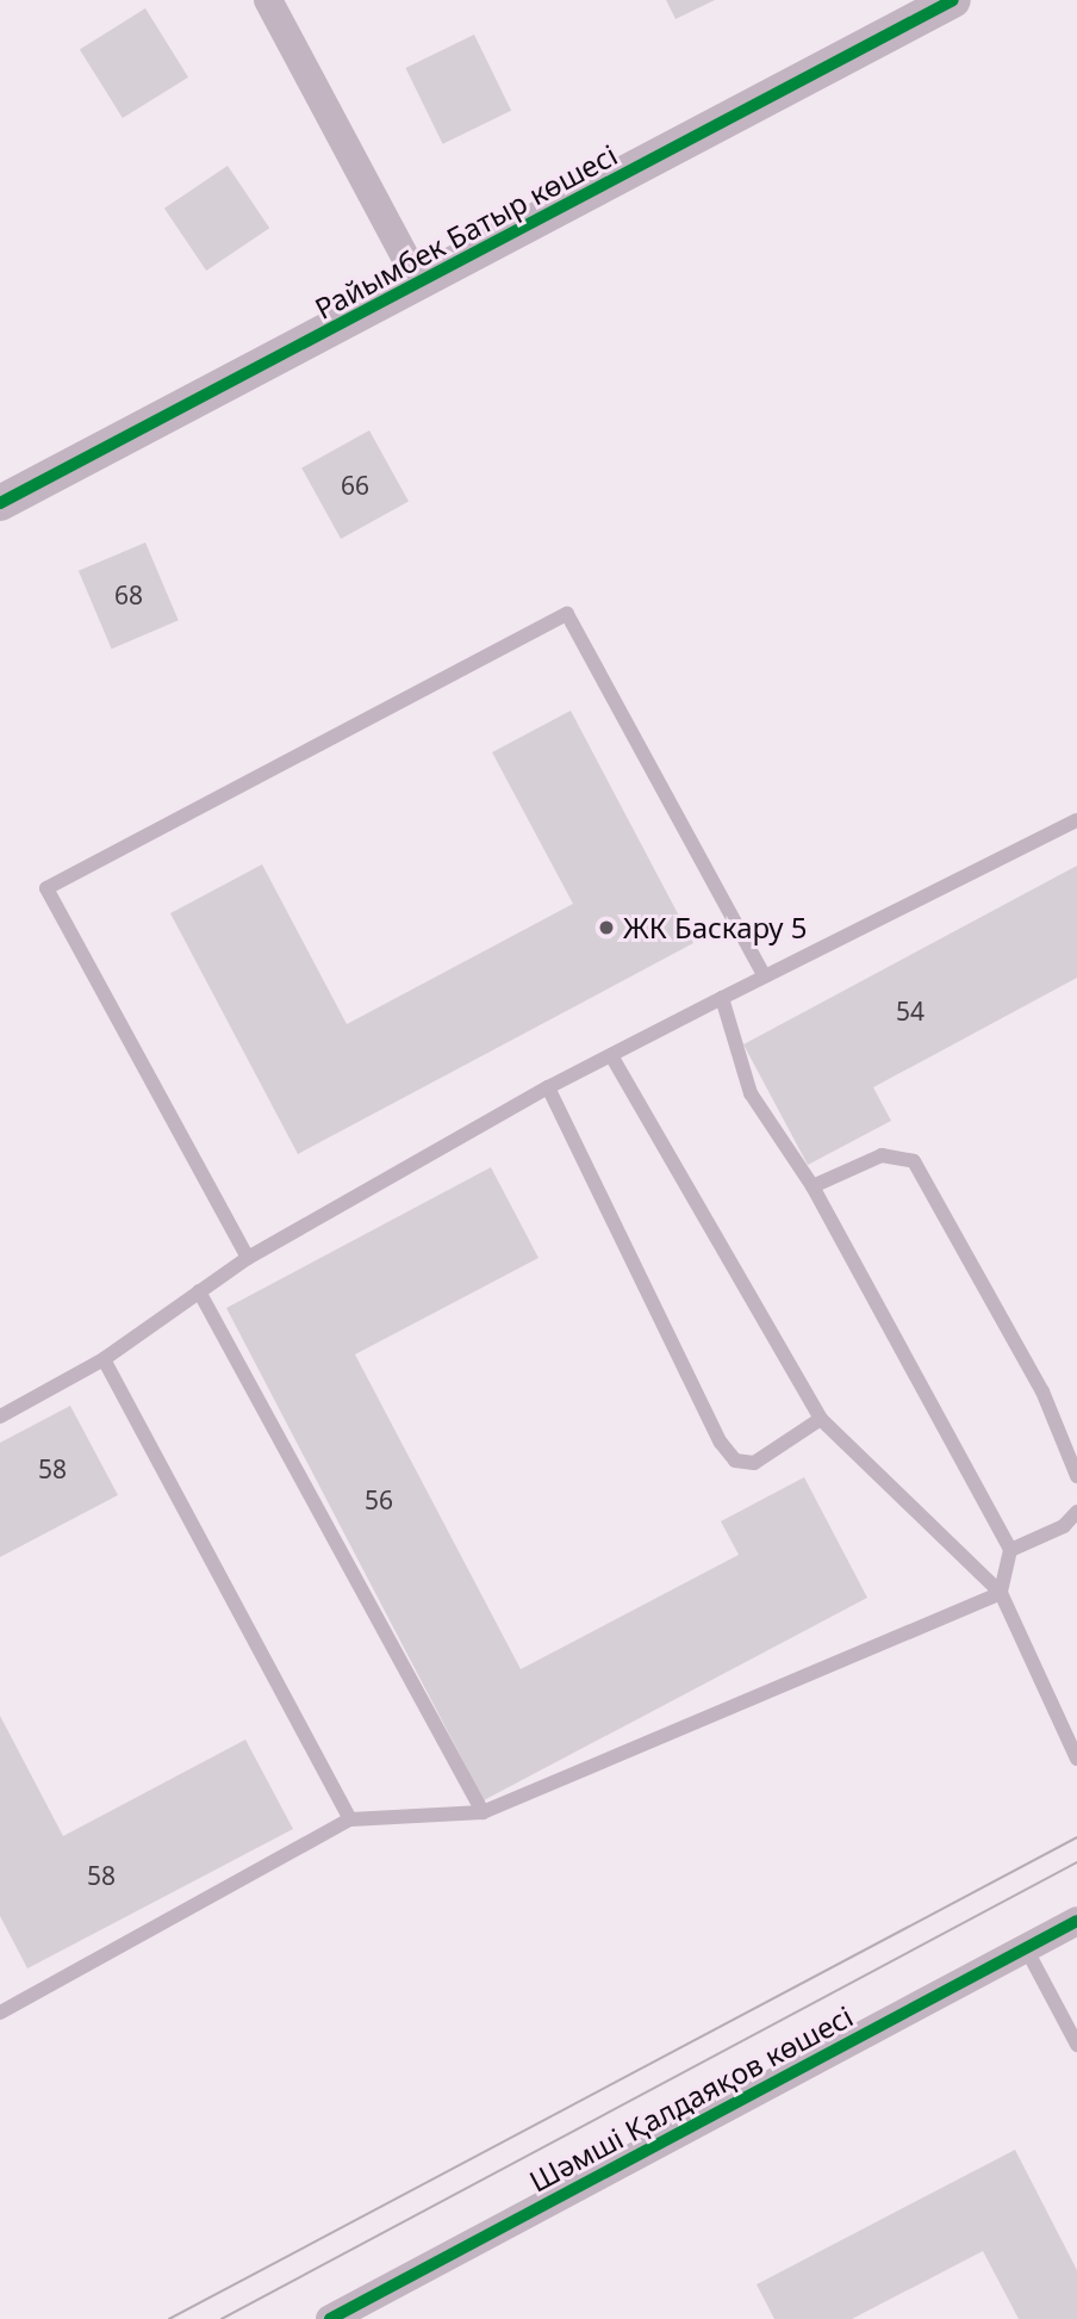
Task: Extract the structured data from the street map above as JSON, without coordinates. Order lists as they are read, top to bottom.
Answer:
{
  "streets": {
    "street": ["Райымбек Батыр көшесі", "Шәмші Қалдаяқов көшесі"]
  },
  "places": ["ЖК Баскару 5"],
  "house_numbers": [
    "66",
    "68",
    "54",
    "58",
    "56",
    "58"
  ]
}
